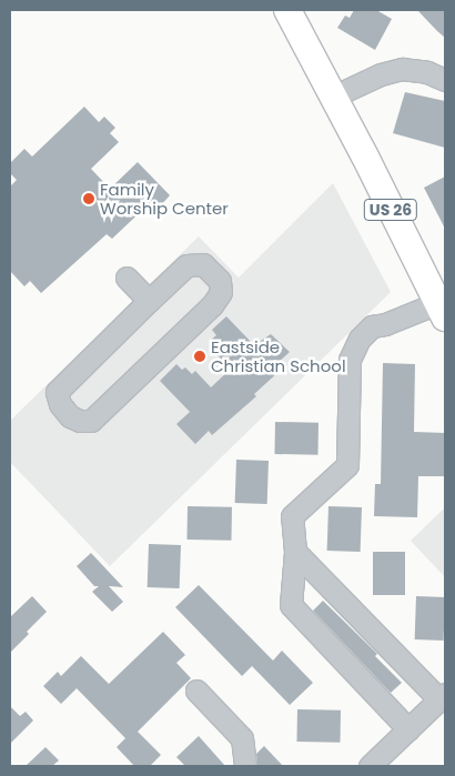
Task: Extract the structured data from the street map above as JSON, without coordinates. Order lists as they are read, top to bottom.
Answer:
{
  "streets": {
    "main road": ["US 26"]
  },
  "places": ["Family Worship Center", "Eastside Christian School"]
}
